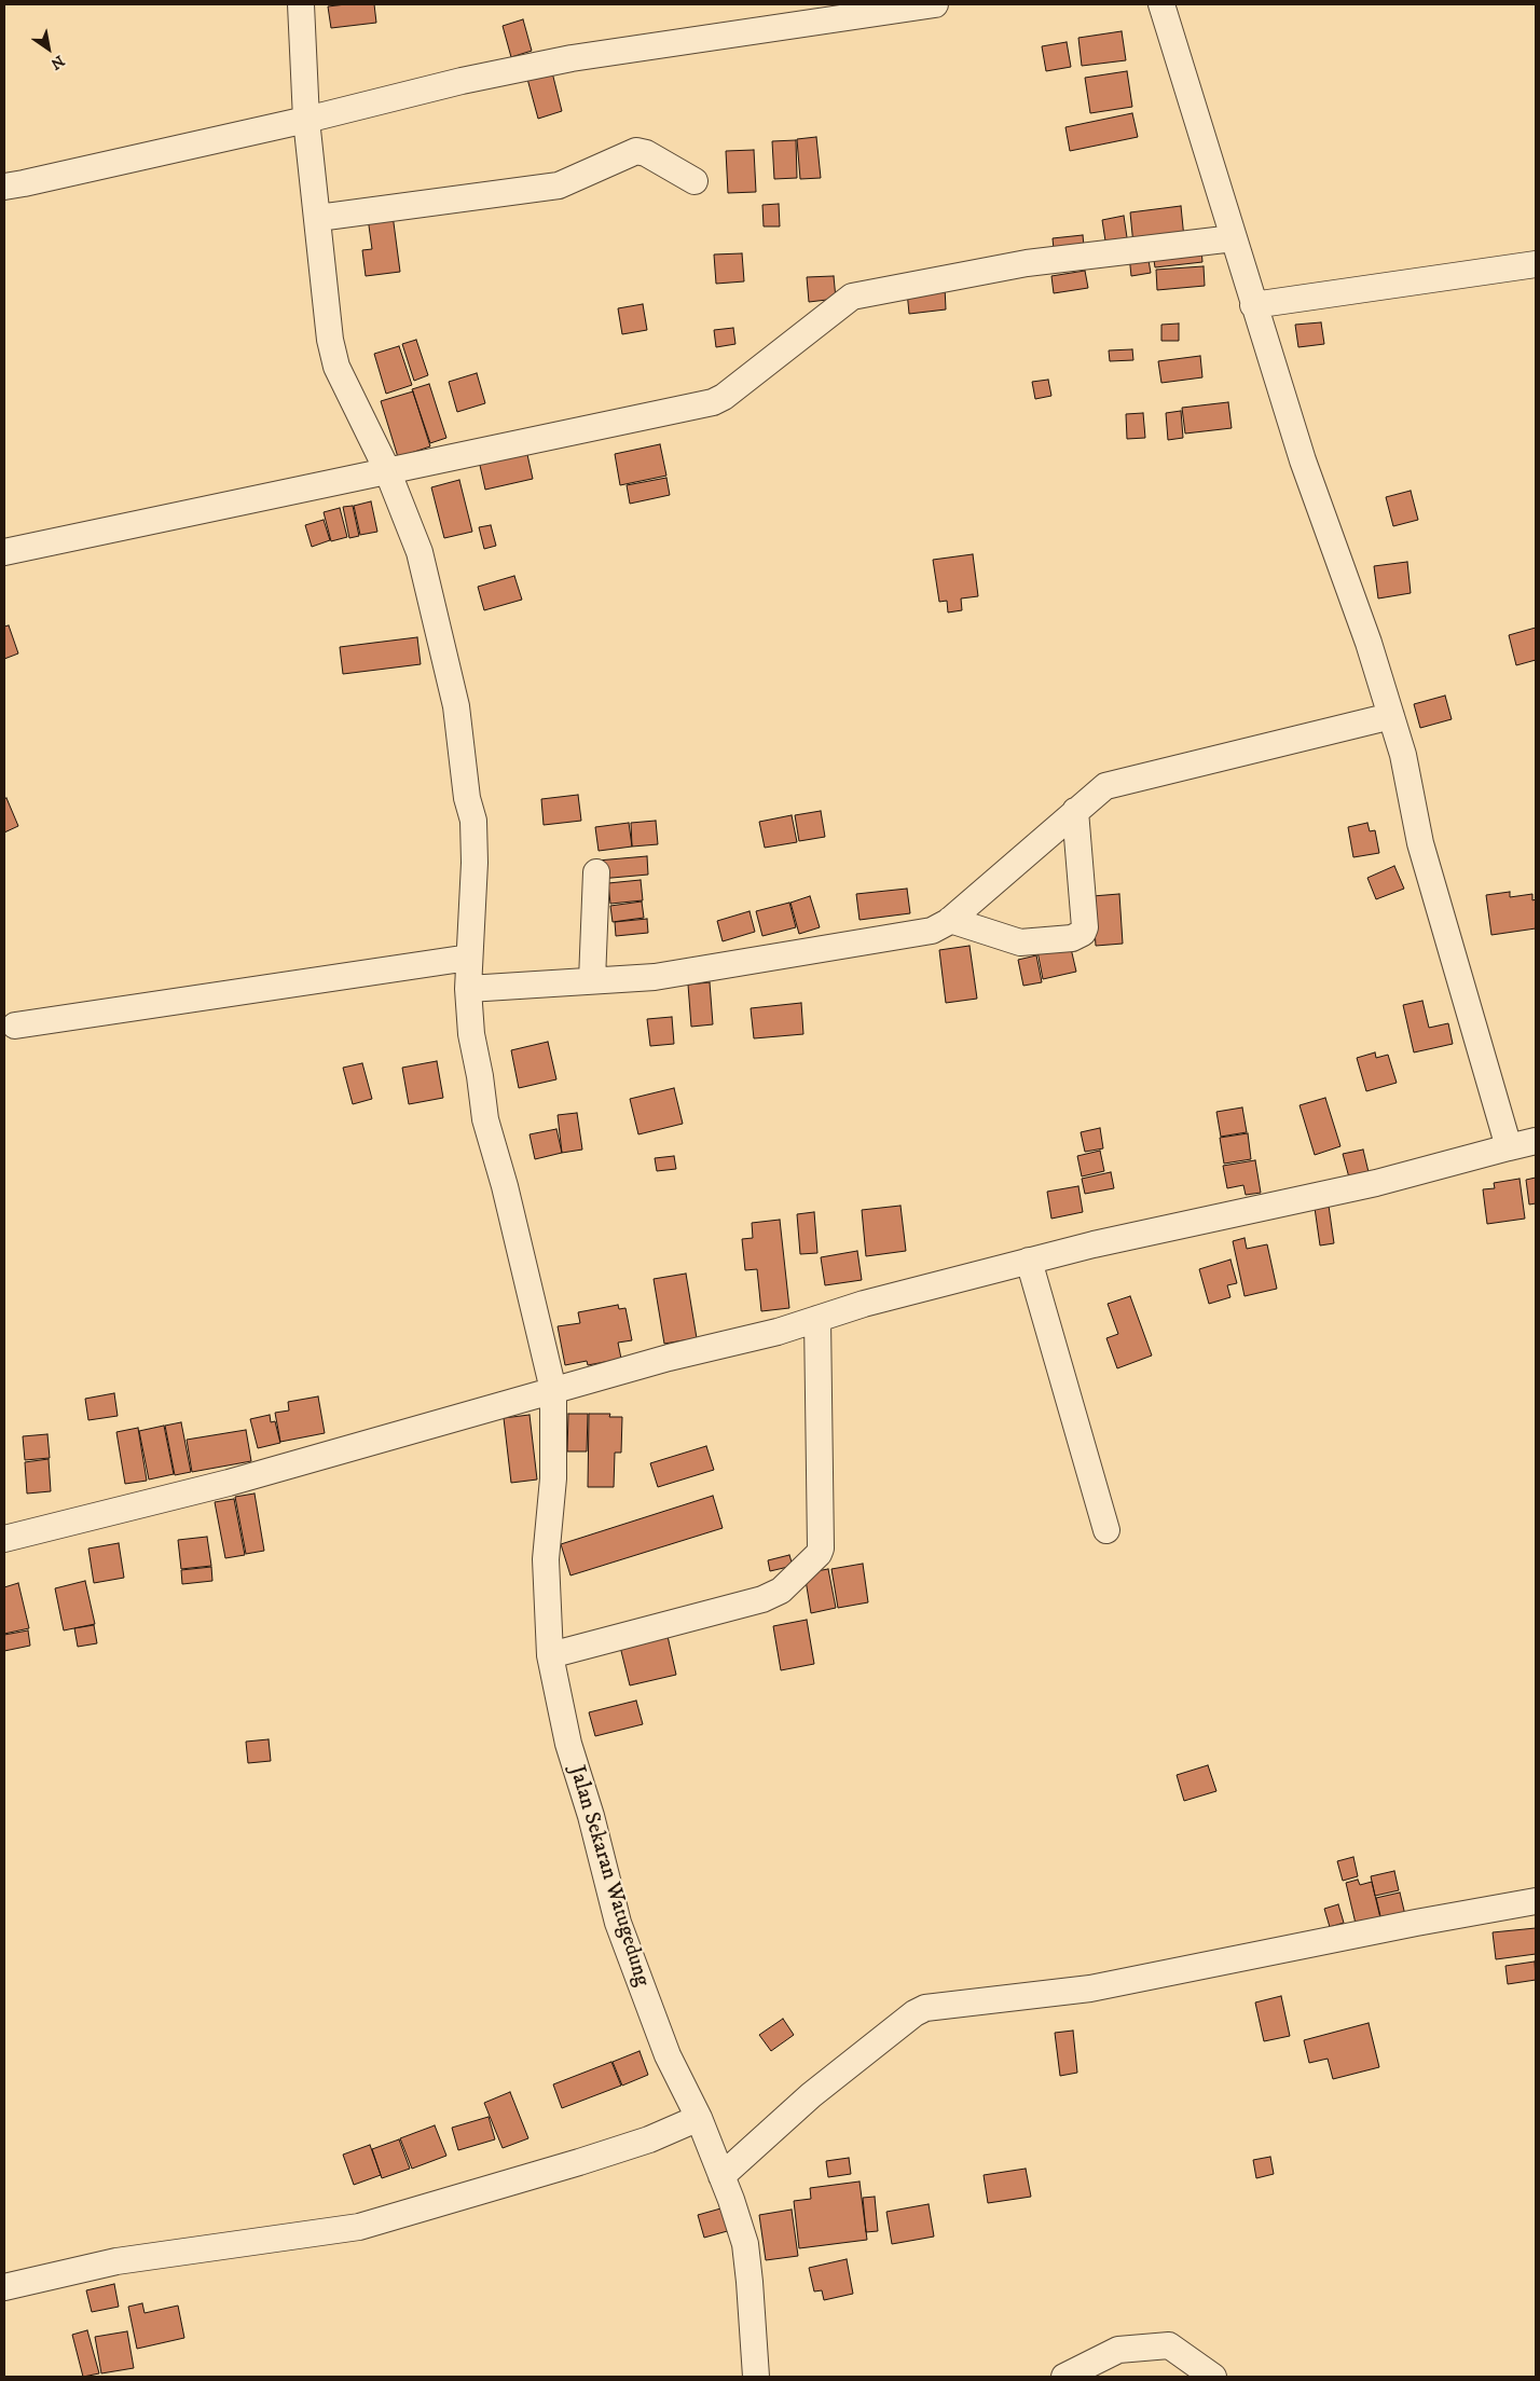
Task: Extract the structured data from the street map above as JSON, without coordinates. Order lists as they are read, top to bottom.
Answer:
{
  "streets": {
    "street": ["Jalan Sekaran Watugedung"]
  },
  "north": "bottom right"
}
